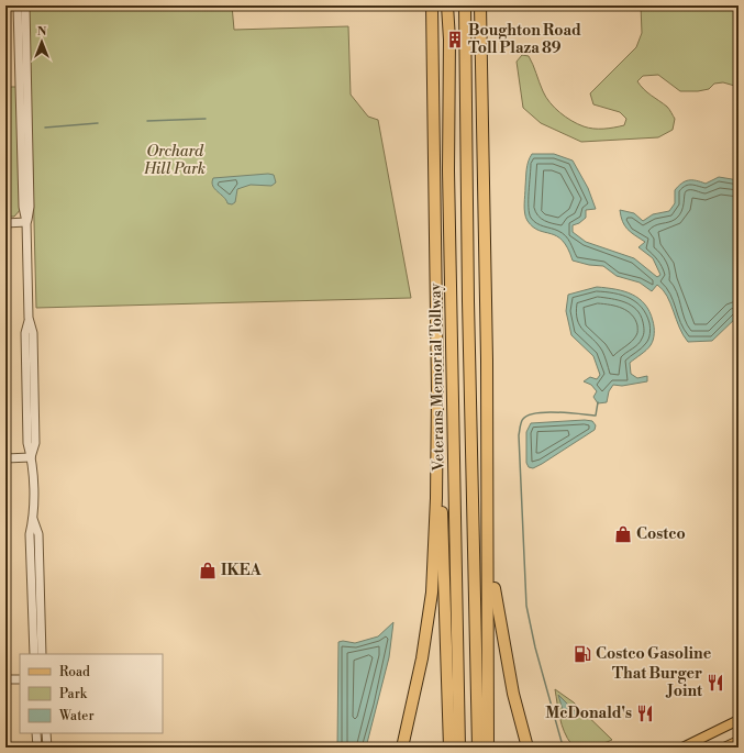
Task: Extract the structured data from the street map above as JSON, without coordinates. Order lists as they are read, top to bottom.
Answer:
{
  "streets": {
    "highway": ["Veterans Memorial Tollway"]
  },
  "parks": ["Orchard Hill Park"],
  "places": {
    "building": ["Boughton Road Toll Plaza 89"],
    "shop": ["Costco", "IKEA"],
    "fuel station": ["Costco Gasoline"],
    "restaurant": ["That Burger Joint", "McDonald's"]
  },
  "legend": ["Road", "Park", "Water"],
  "north": "top"
}
